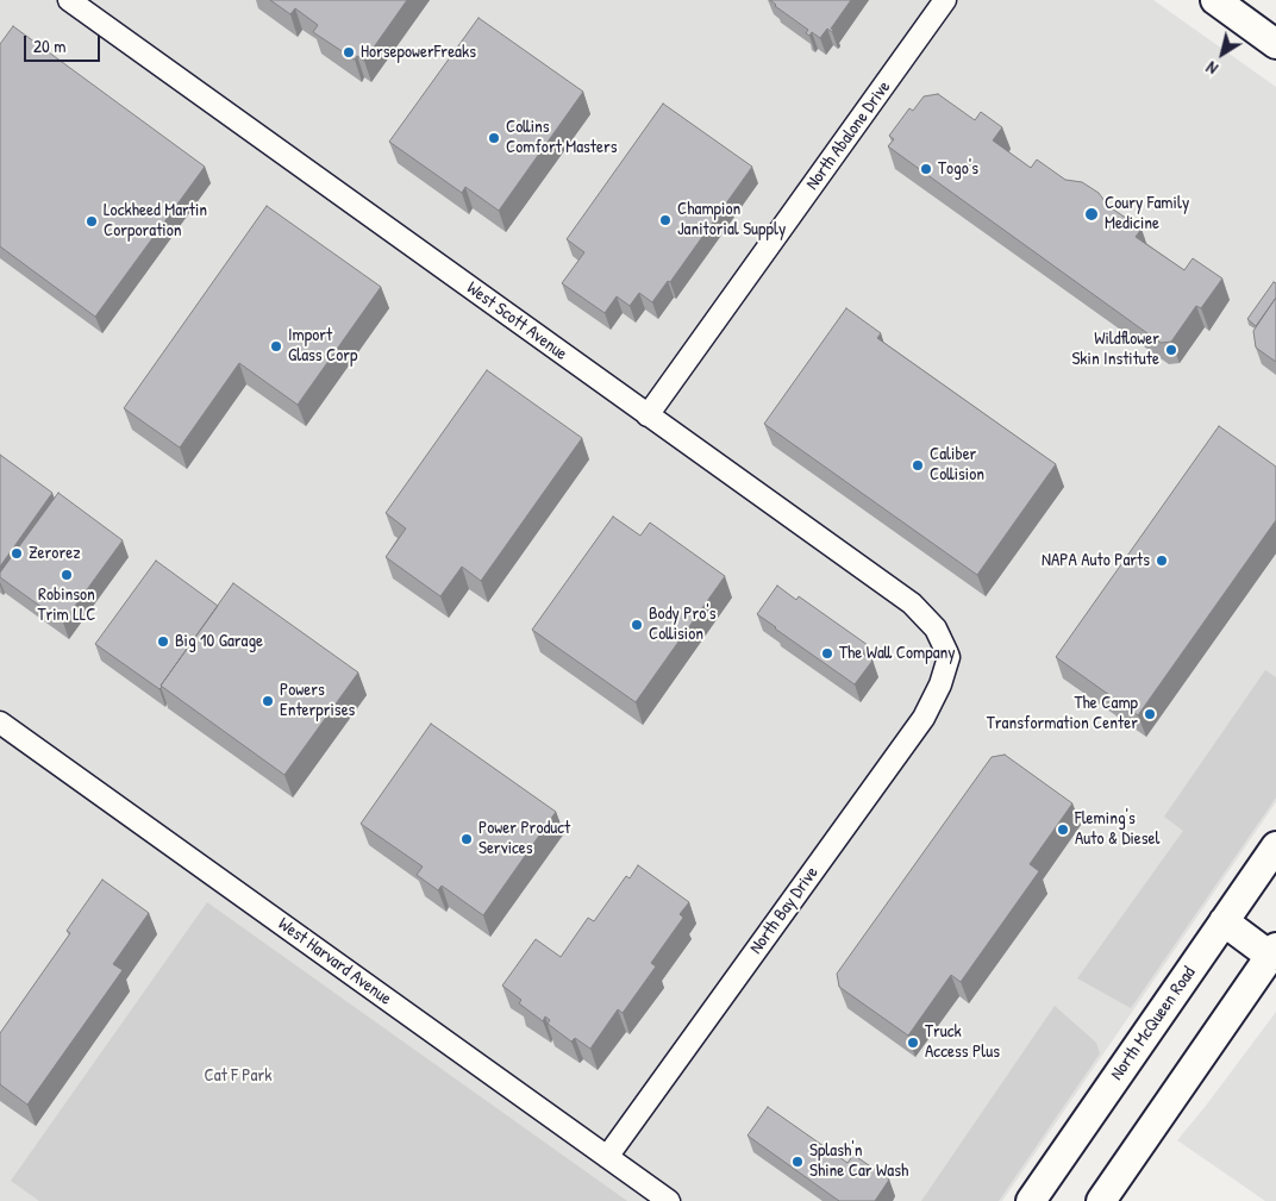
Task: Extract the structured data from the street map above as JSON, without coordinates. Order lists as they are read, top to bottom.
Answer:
{
  "streets": {
    "main road": ["North McQueen Road"],
    "street": [
      "North Abalone Drive",
      "West Scott Avenue",
      "North Bay Drive",
      "West Harvard Avenue"
    ]
  },
  "crossings": [
    ["North Abalone Drive", "West Scott Avenue"],
    ["West Scott Avenue", "North Bay Drive"],
    ["North Bay Drive", "West Harvard Avenue"]
  ],
  "parks": ["Cat F Park"],
  "places": [
    "HorsepowerFreaks",
    "Collins Comfort Masters",
    "Togo's",
    "Coury Family Medicine",
    "Champion Janitorial Supply",
    "Lockheed Martin Corporation",
    "Import Glass Corp",
    "Wildflower Skin Institute",
    "Caliber Collision",
    "Zerorez",
    "NAPA Auto Parts",
    "Robinson Trim LLC",
    "Body Pro's Collision",
    "Big 10 Garage",
    "The Wall Company",
    "Powers Enterprises",
    "The Camp Transformation Center",
    "Fleming's Auto & Diesel",
    "Power Product Services",
    "Truck Access Plus",
    "Splash'n Shine Car Wash"
  ],
  "scale_bar": "20 m",
  "north": "bottom left"
}
